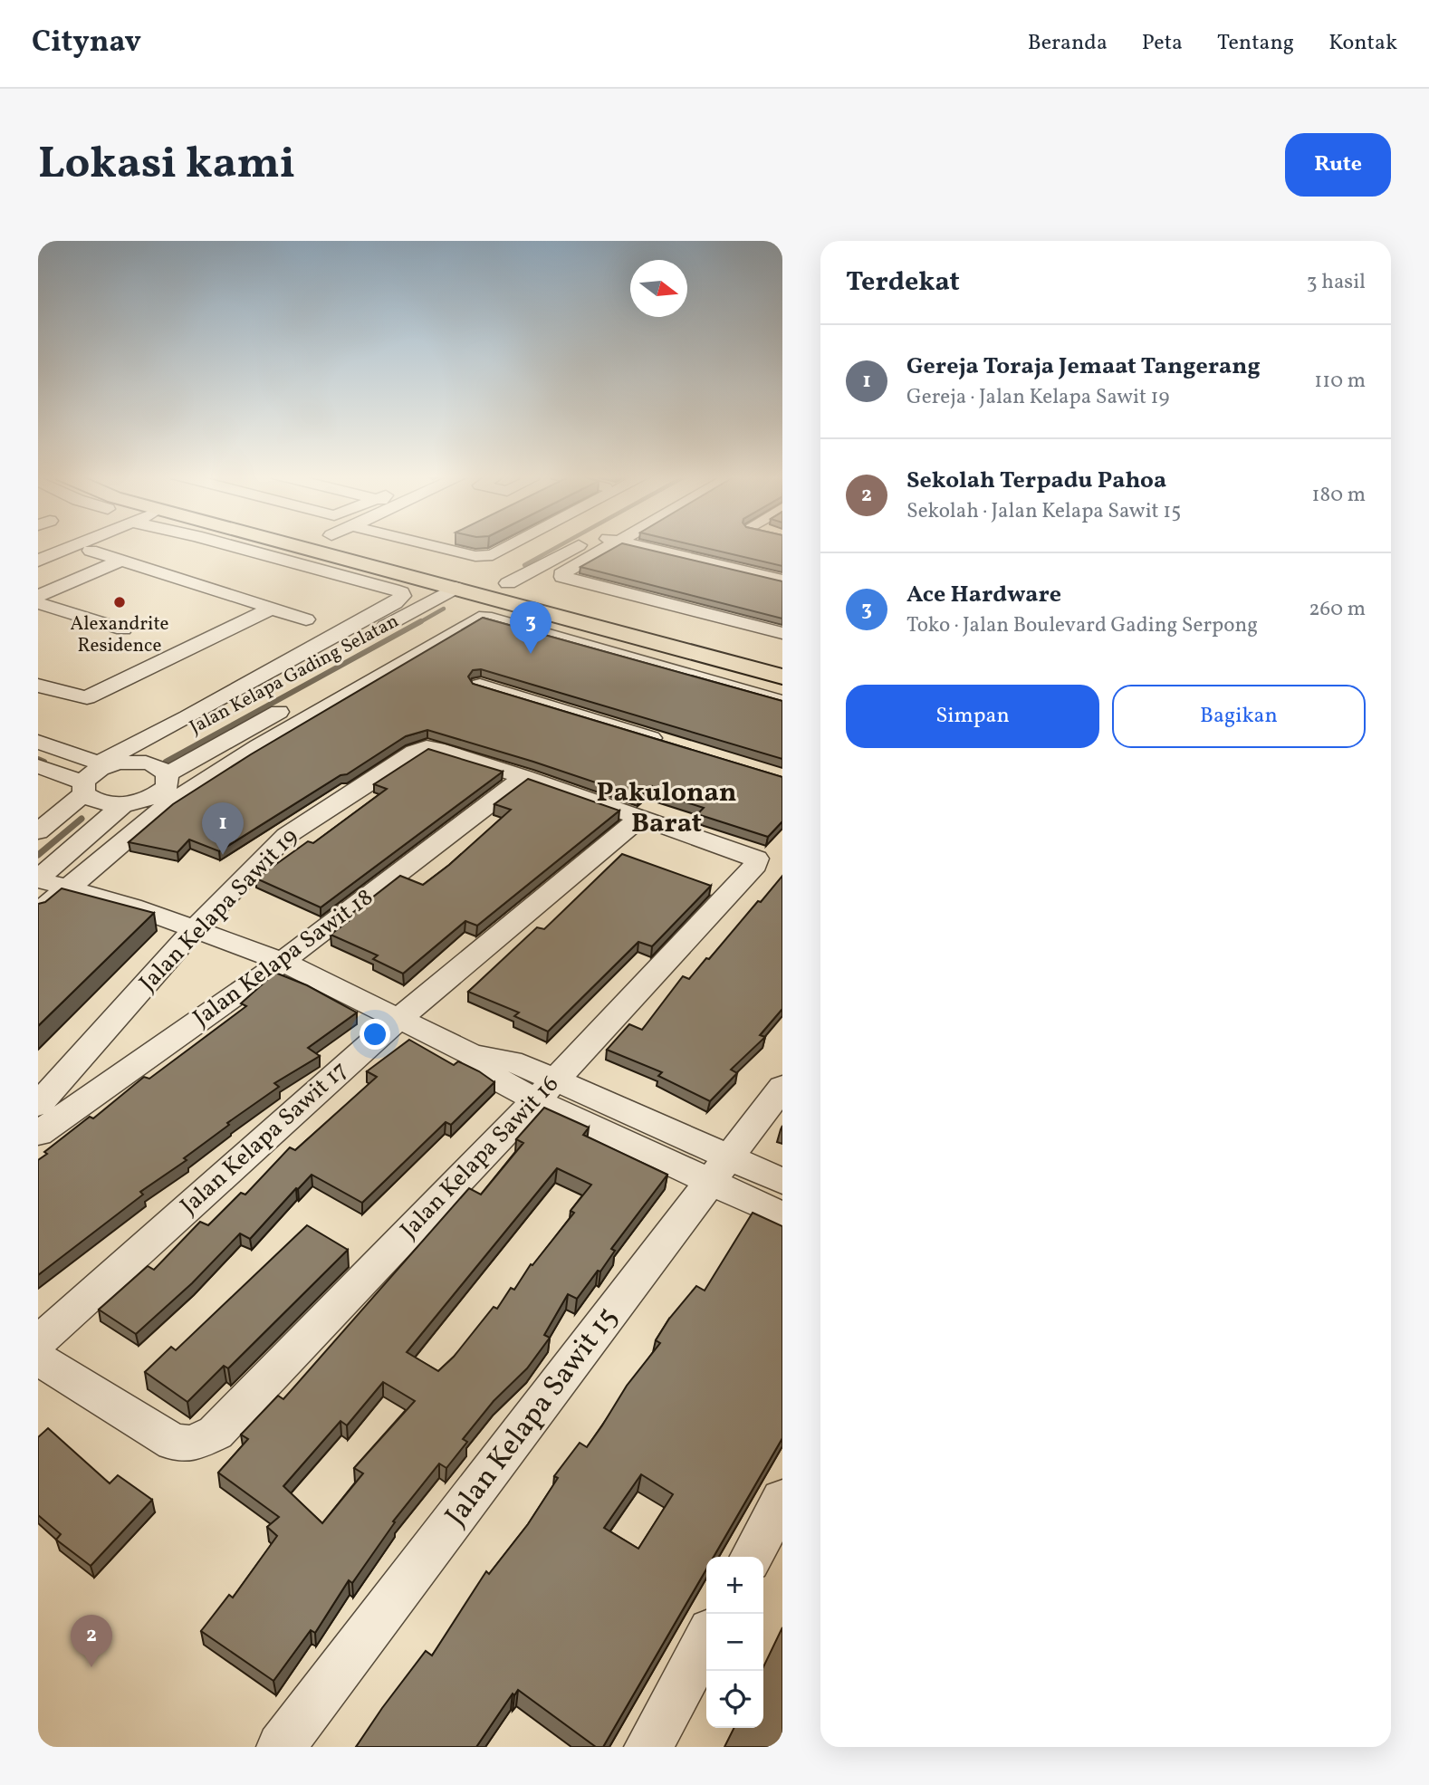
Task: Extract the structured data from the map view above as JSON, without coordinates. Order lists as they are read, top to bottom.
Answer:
{
  "streets": {
    "street": [
      "Jalan Kelapa Gading Selatan",
      "Jalan Kelapa Sawit 19",
      "Jalan Kelapa Sawit 18",
      "Jalan Kelapa Sawit 17",
      "Jalan Kelapa Sawit 16",
      "Jalan Kelapa Sawit 15"
    ]
  },
  "crossings": [
    ["Jalan Kelapa Sawit 19", "Jalan Kelapa Sawit 18"],
    ["Jalan Kelapa Sawit 17", "Jalan Kelapa Sawit 16"]
  ],
  "districts": ["Pakulonan Barat"],
  "places": ["Alexandrite Residence"],
  "north": "right",
  "page": {
    "header": "Citynav",
    "nav": [
      "Beranda",
      "Peta",
      "Tentang",
      "Kontak"
    ],
    "buttons": [
      "Rute",
      ["Simpan", "Bagikan"]
    ],
    "title": "Lokasi kami",
    "heading": ["Terdekat", "3 hasil"],
    "list": [
      {
        "mark": "1",
        "name": "Gereja Toraja Jemaat Tangerang",
        "note": "Gereja · Jalan Kelapa Sawit 19",
        "value": "110 m"
      },
      {
        "mark": "2",
        "name": "Sekolah Terpadu Pahoa",
        "note": "Sekolah · Jalan Kelapa Sawit 15",
        "value": "180 m"
      },
      {
        "mark": "3",
        "name": "Ace Hardware",
        "note": "Toko · Jalan Boulevard Gading Serpong",
        "value": "260 m"
      }
    ],
    "pins": ["3", "1", "2"],
    "map_buttons": ["+", "−"]
  }
}
